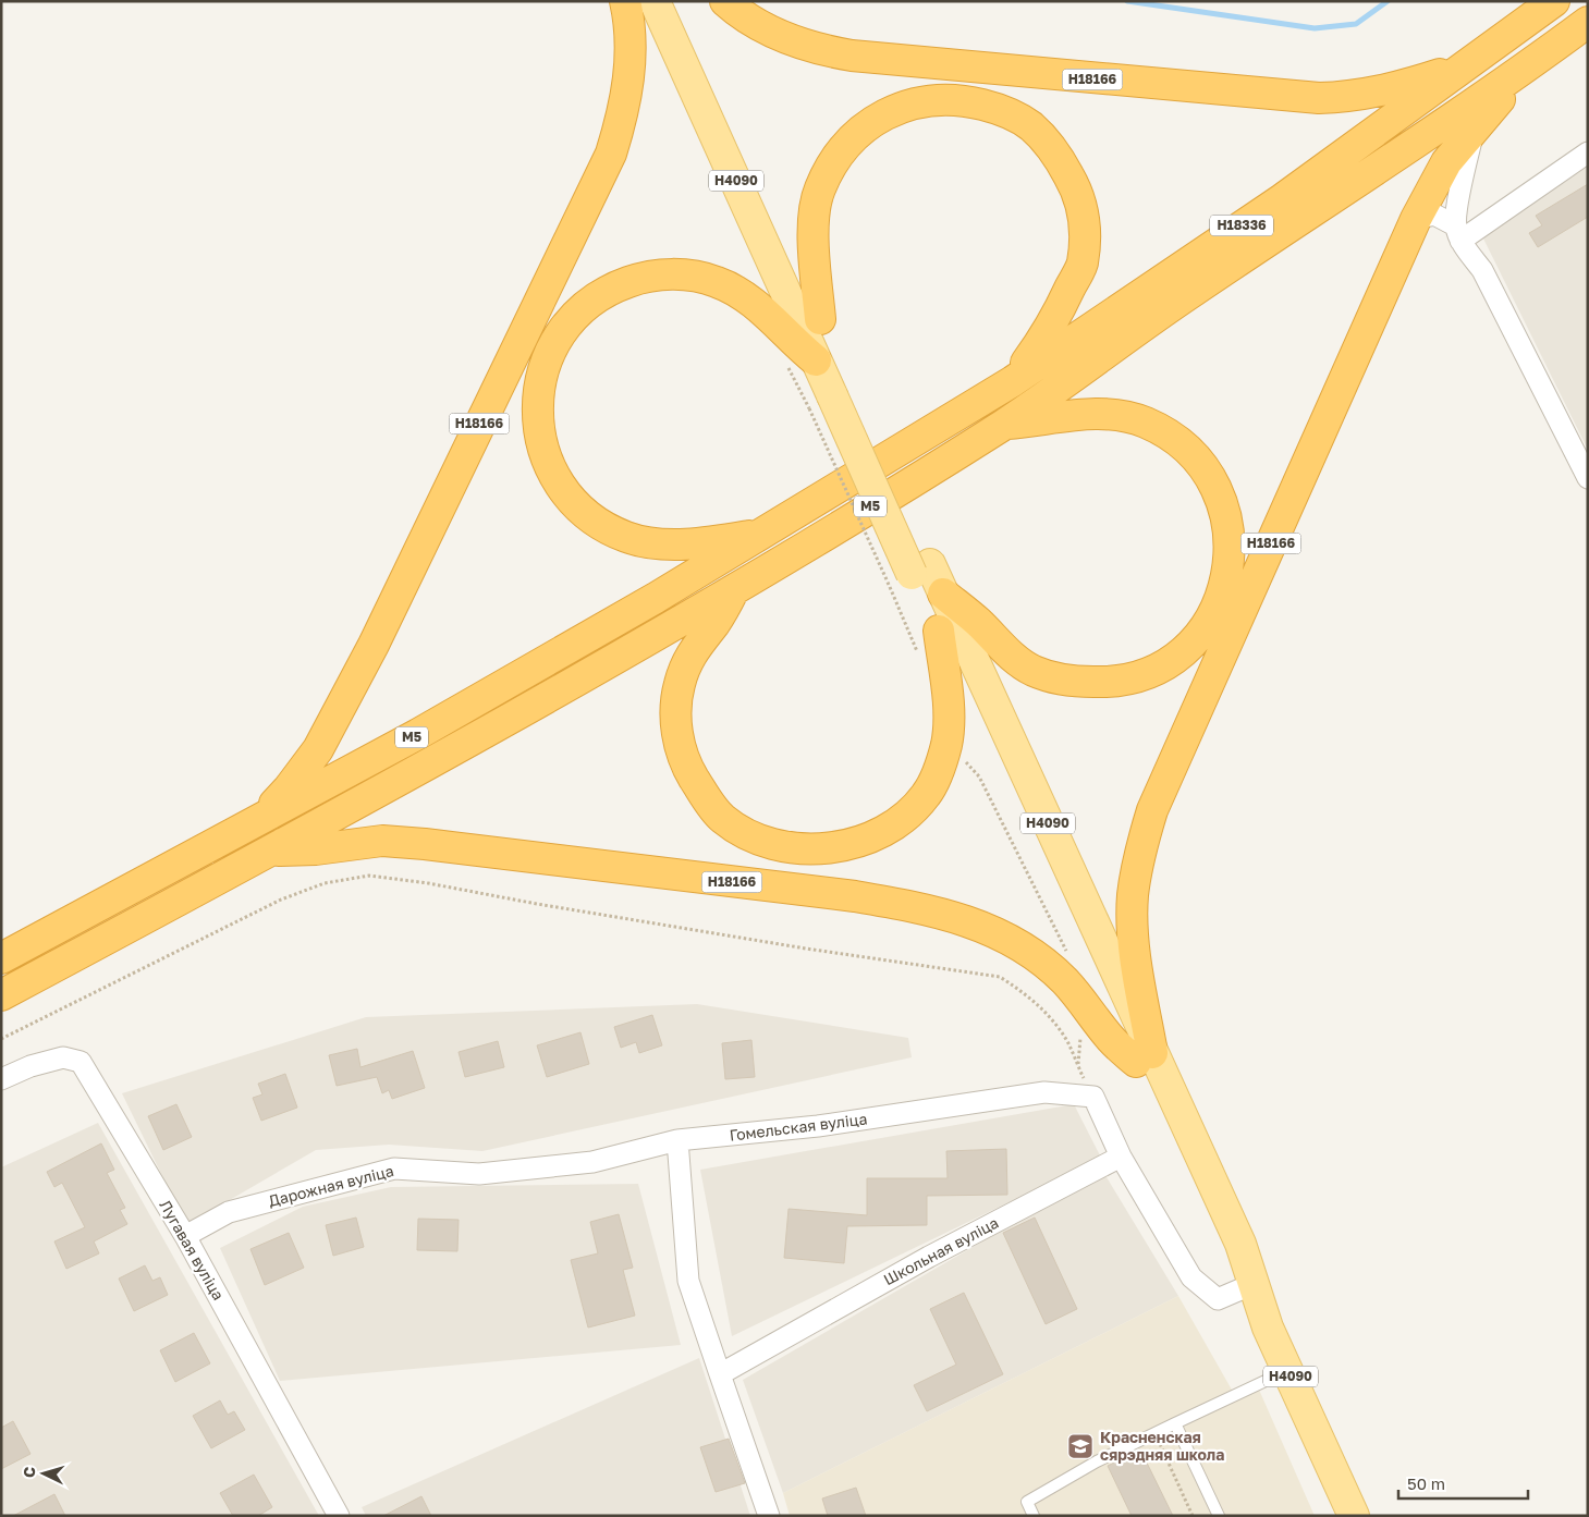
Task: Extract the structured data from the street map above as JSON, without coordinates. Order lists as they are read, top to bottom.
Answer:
{
  "streets": {
    "highway": ["Н18166", "Н18336", "М5"],
    "main road": ["Н4090"],
    "street": [
      "Гомельская вуліца",
      "Дарожная вуліца",
      "Лугавая вуліца",
      "Школьная вуліца"
    ]
  },
  "crossings": [
    ["Н18166", "Н4090"],
    ["Н18166", "Н18336"],
    ["Н18166", "М5"],
    ["Н18336", "М5"],
    ["Гомельская вуліца", "Дарожная вуліца"],
    ["Дарожная вуліца", "Лугавая вуліца"]
  ],
  "places": {
    "school or university": ["Красненская сярэдняя школа"]
  },
  "scale_bar": "50 m",
  "north": "left"
}
